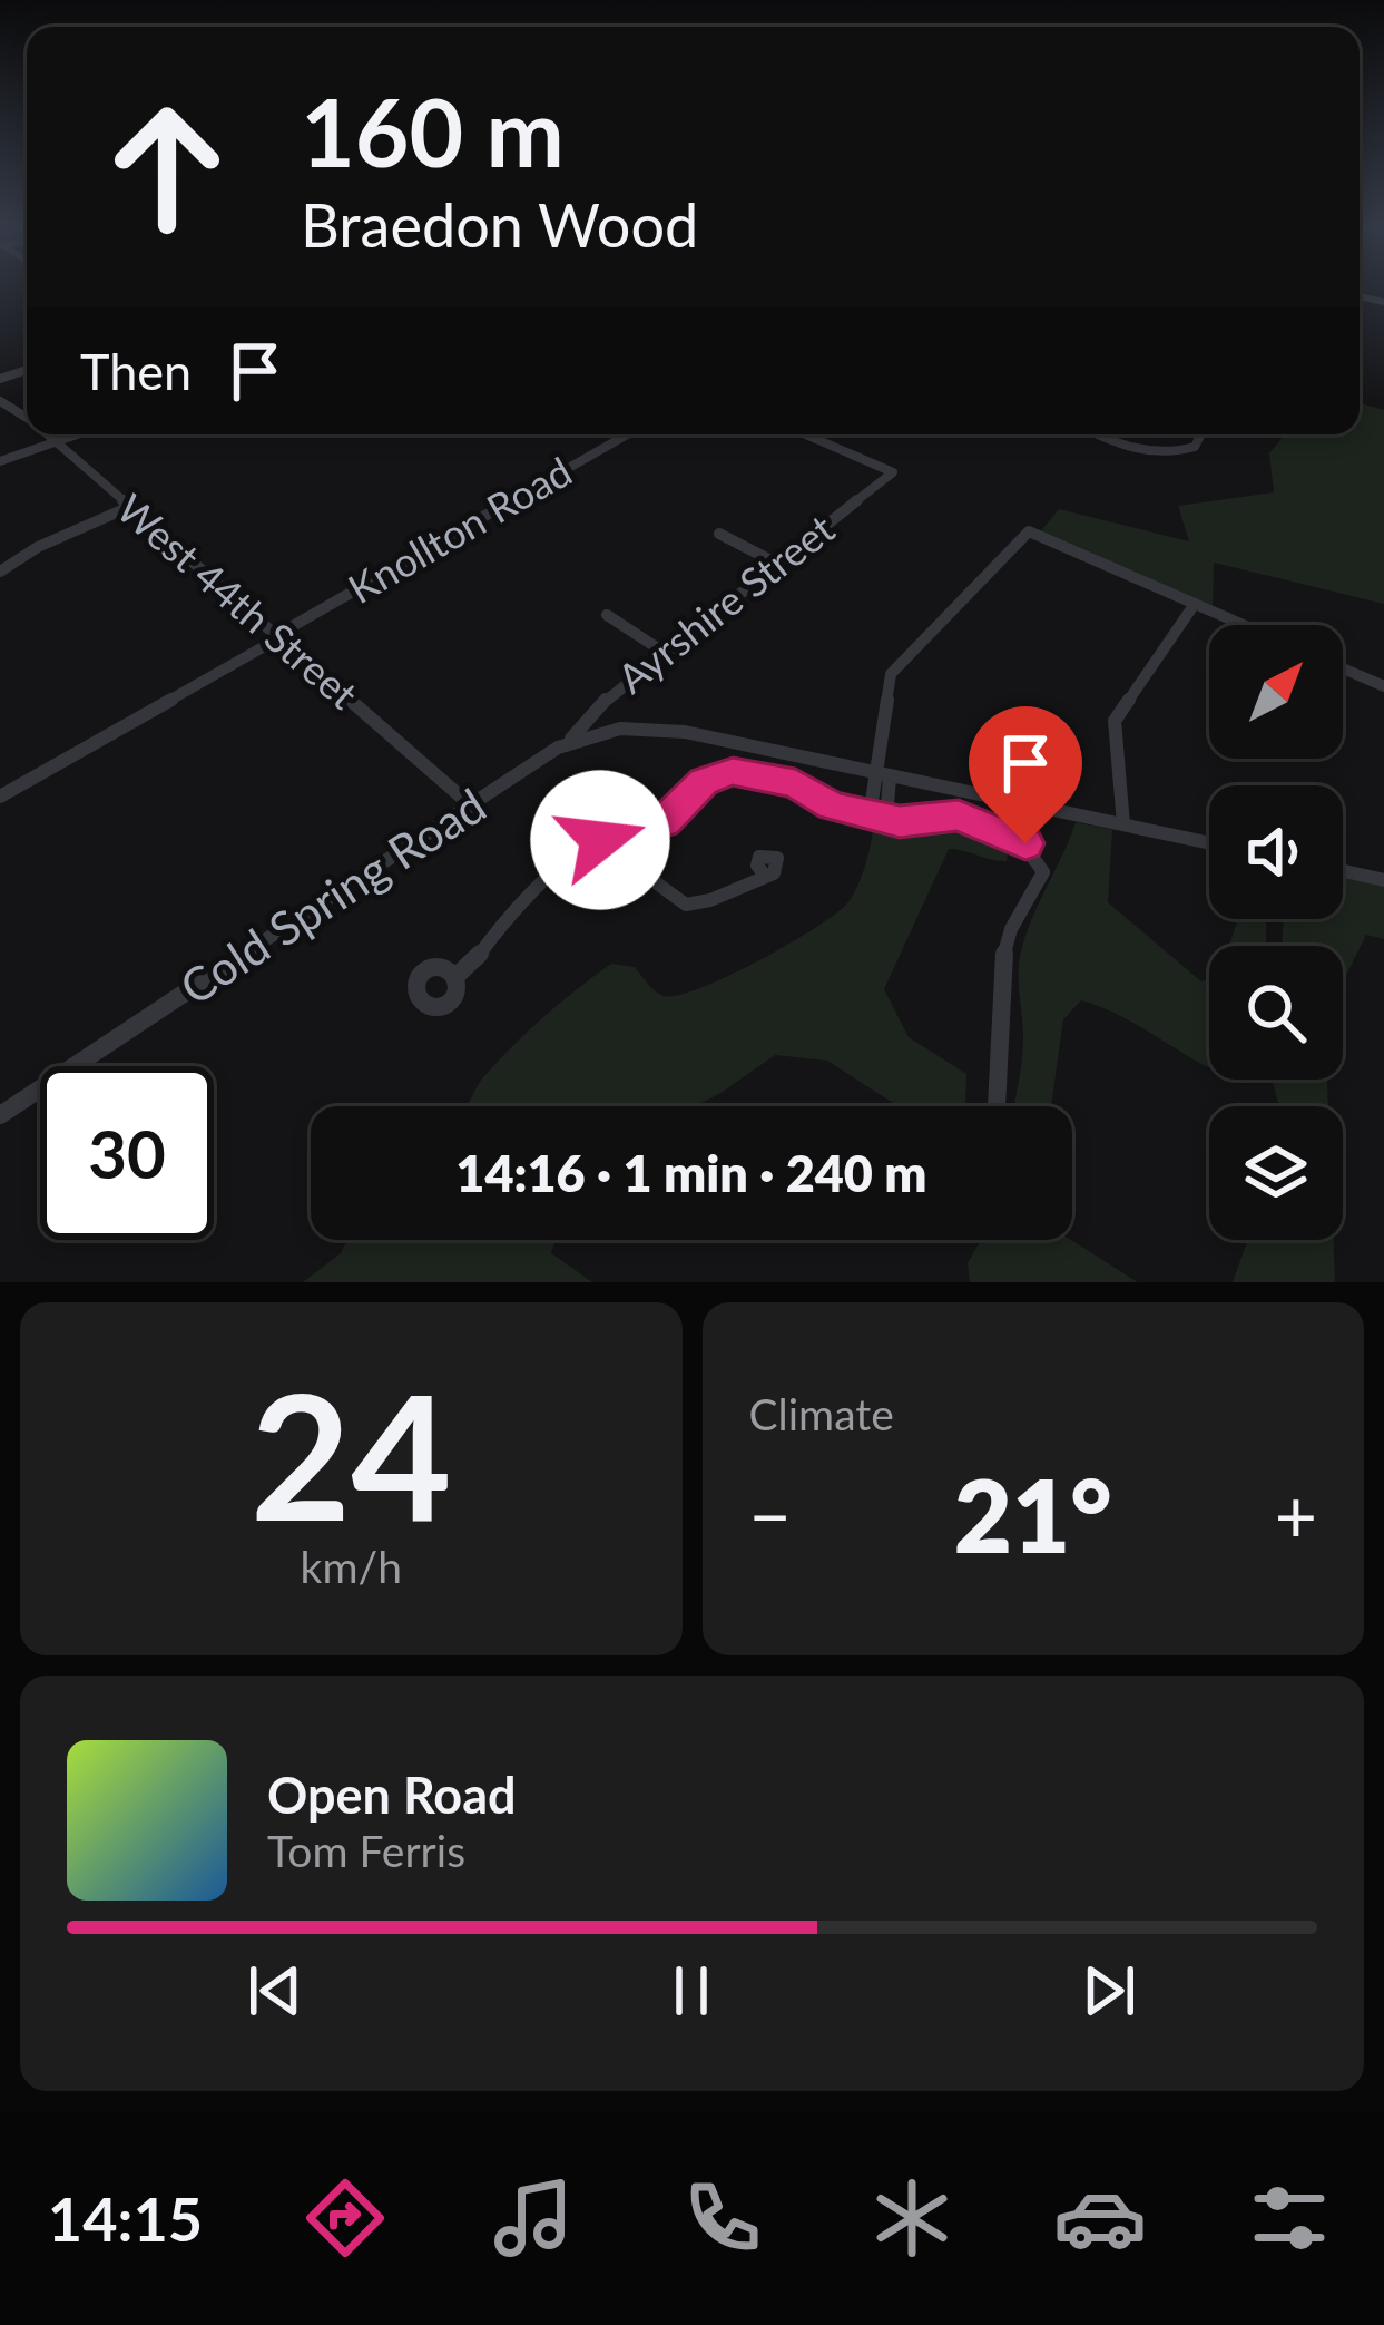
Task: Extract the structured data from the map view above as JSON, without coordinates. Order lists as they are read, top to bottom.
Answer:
{
  "streets": {
    "street": [
      "Knollton Road",
      "West 44th Street",
      "Ayrshire Street",
      "Cold Spring Road"
    ]
  },
  "crossings": [
    ["Knollton Road", "West 44th Street"],
    ["West 44th Street", "Cold Spring Road"],
    ["Ayrshire Street", "Cold Spring Road"]
  ],
  "north": "top right",
  "page": {
    "turn": ["160 m", "Braedon Wood"],
    "then": "Then",
    "limit": "30",
    "trip": "14:16 · 1 min · 240 m",
    "tile": [
      ["24", "km/h"],
      "Climate"
    ],
    "heat": ["−", "21°", "+"],
    "song": ["Open Road", "Tom Ferris"],
    "tabs": "14:15"
  }
}
